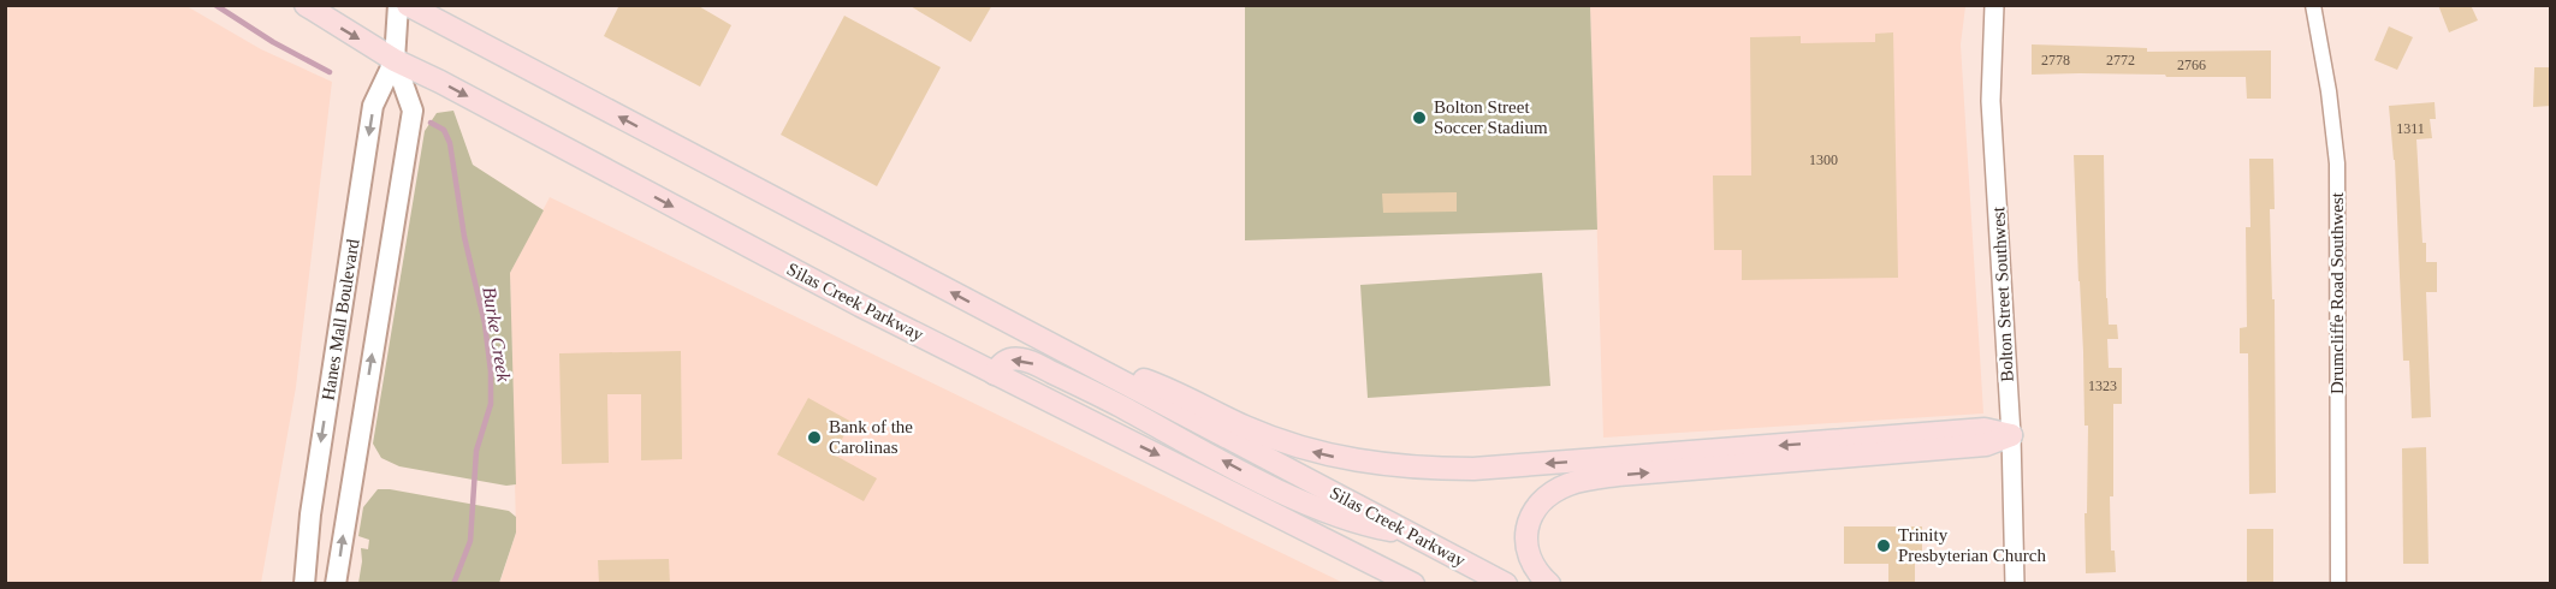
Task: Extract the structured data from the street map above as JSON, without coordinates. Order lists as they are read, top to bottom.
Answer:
{
  "streets": {
    "main road": ["Silas Creek Parkway", "Hanes Mall Boulevard"],
    "street": ["Drumcliffe Road Southwest", "Bolton Street Southwest"]
  },
  "crossings": [
    ["Silas Creek Parkway", "Hanes Mall Boulevard"]
  ],
  "water": ["Burke Creek"],
  "places": ["Bolton Street Soccer Stadium", "Bank of the Carolinas", "Trinity Presbyterian Church"],
  "house_numbers": [
    "2778",
    "2772",
    "2766",
    "1311",
    "1300",
    "1323"
  ]
}
